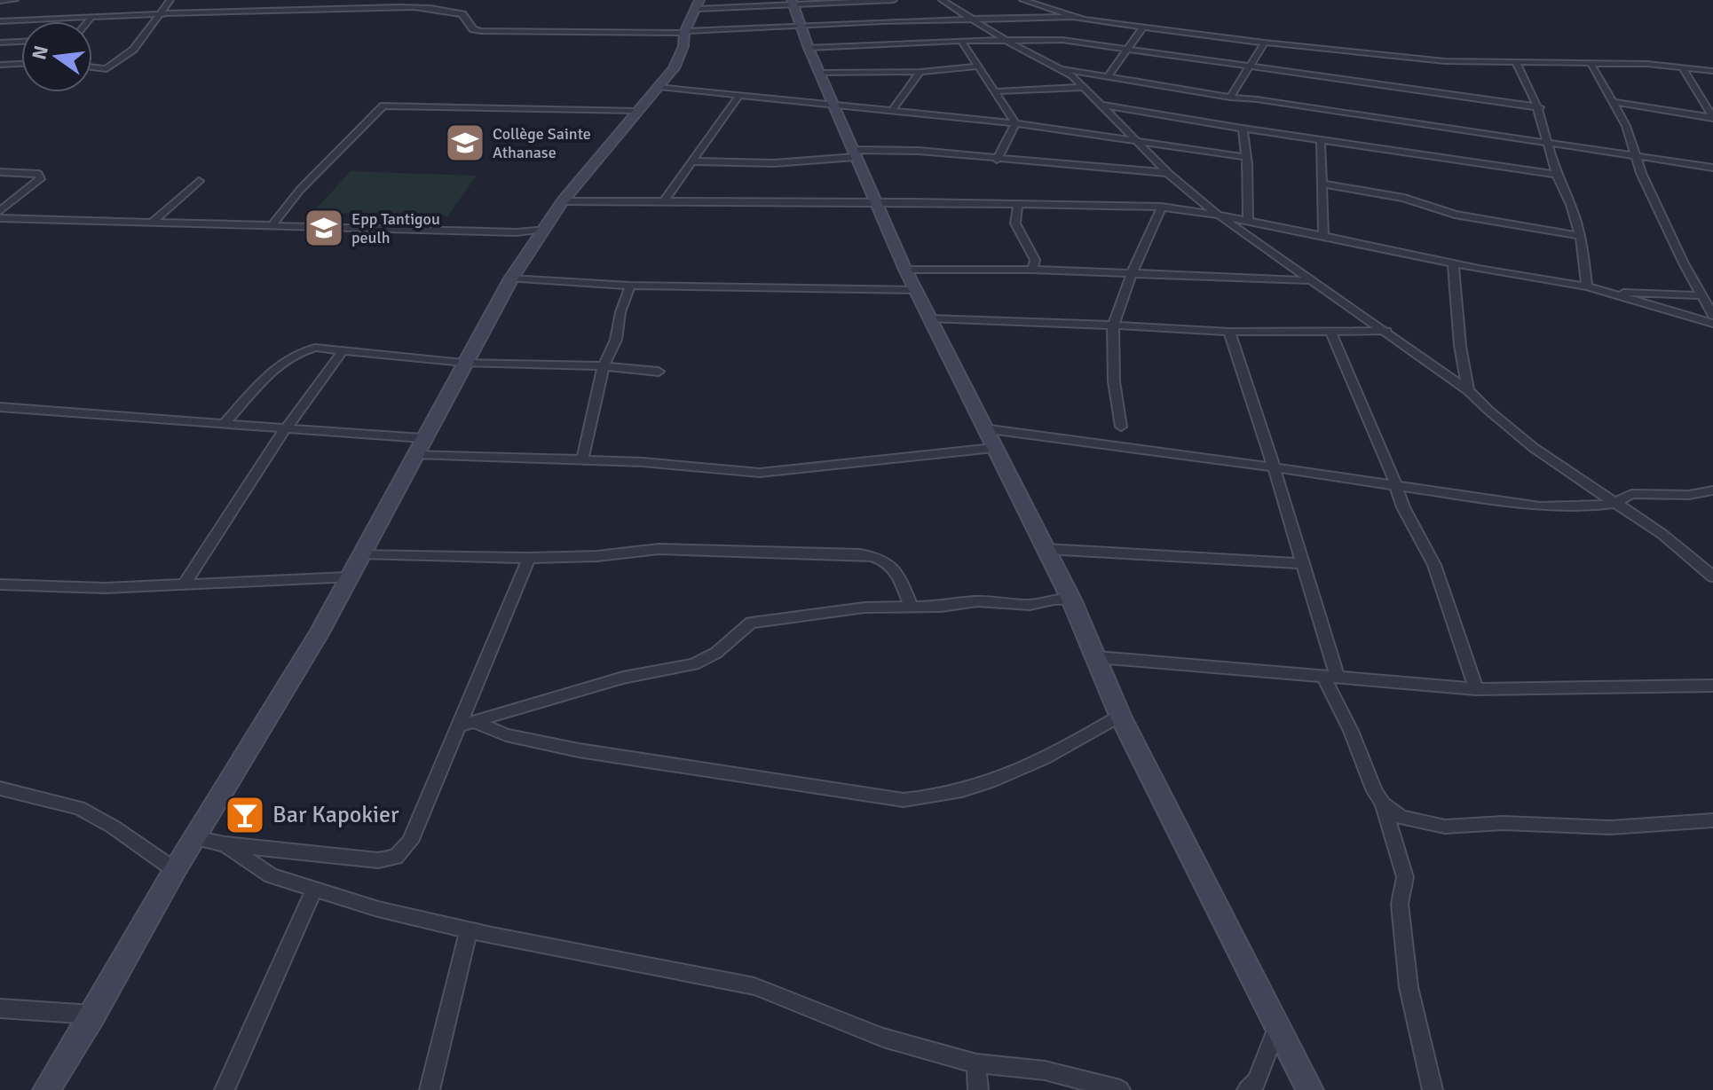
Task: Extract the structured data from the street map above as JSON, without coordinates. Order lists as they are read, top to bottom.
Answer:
{
  "places": {
    "school or university": ["Collège Sainte Athanase", "Epp Tantigou peulh"],
    "bar": ["Bar Kapokier"]
  },
  "north": "left"
}
